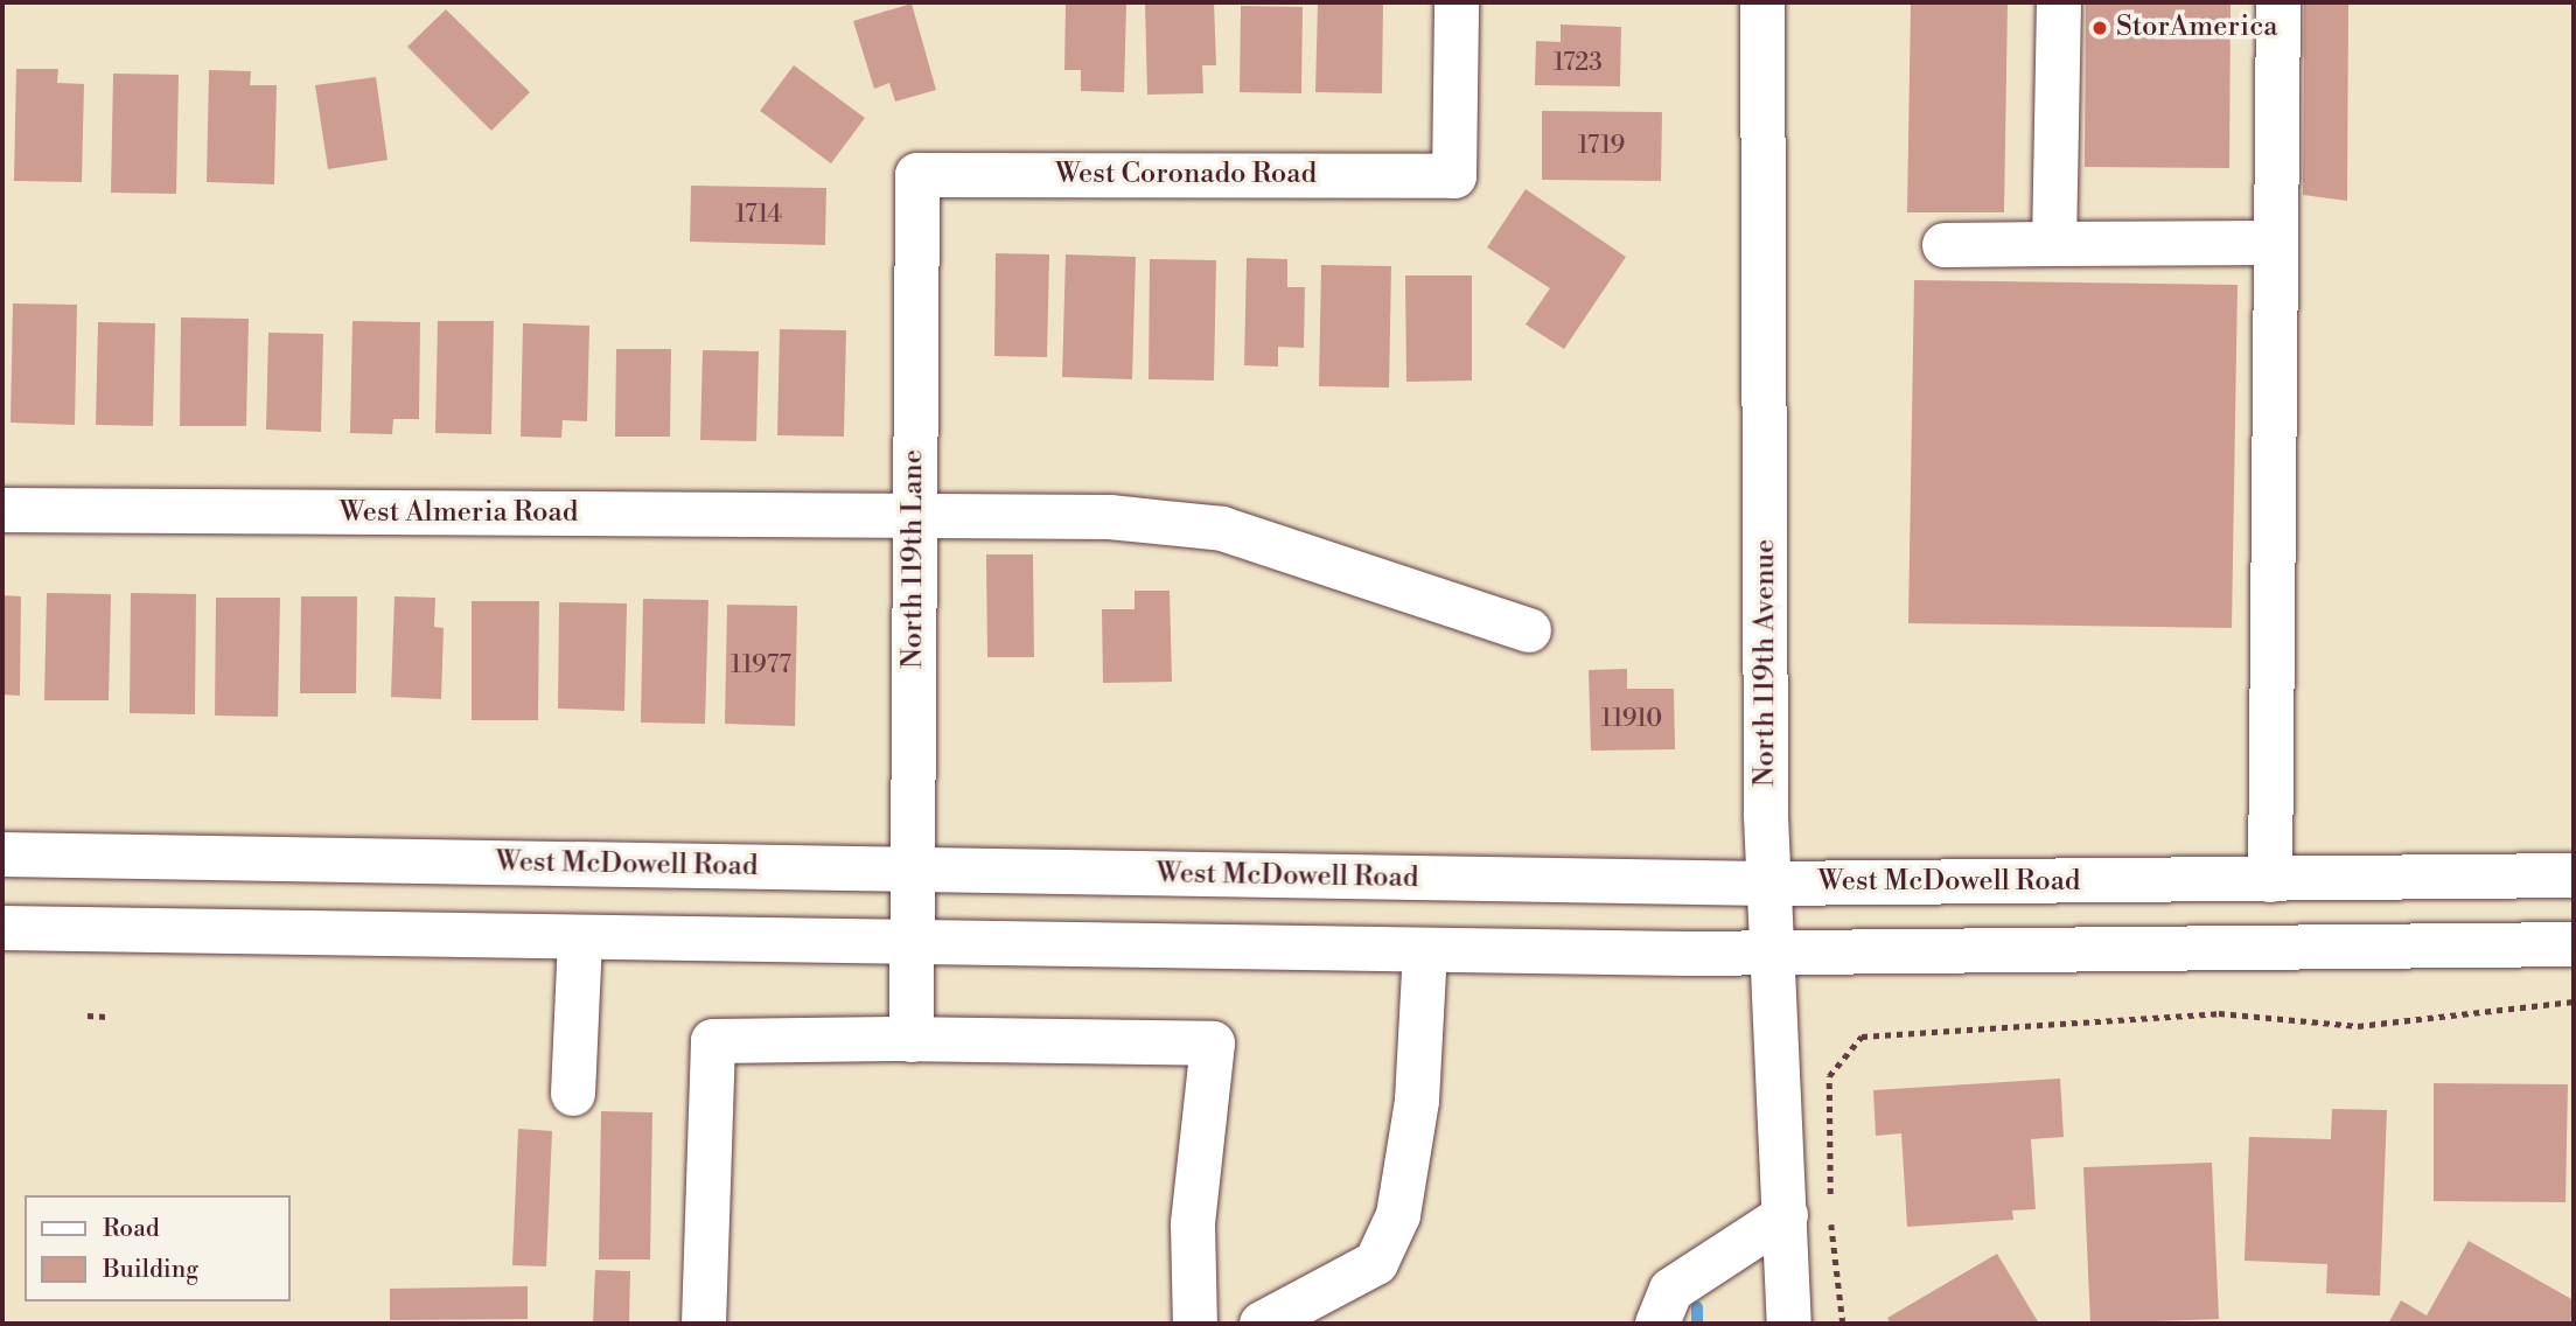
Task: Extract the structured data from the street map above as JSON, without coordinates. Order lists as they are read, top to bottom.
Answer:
{
  "streets": {
    "main road": [
      "West Coronado Road",
      "West Almeria Road",
      "North 119th Lane",
      "North 119th Avenue",
      "West McDowell Road"
    ]
  },
  "crossings": [
    ["West Coronado Road", "North 119th Lane"],
    ["West Almeria Road", "North 119th Lane"],
    ["North 119th Lane", "West McDowell Road"],
    ["North 119th Avenue", "West McDowell Road"]
  ],
  "places": ["StorAmerica"],
  "house_numbers": [
    "1723",
    "1719",
    "1714",
    "11977",
    "11910"
  ],
  "legend": ["Road", "Building"]
}
